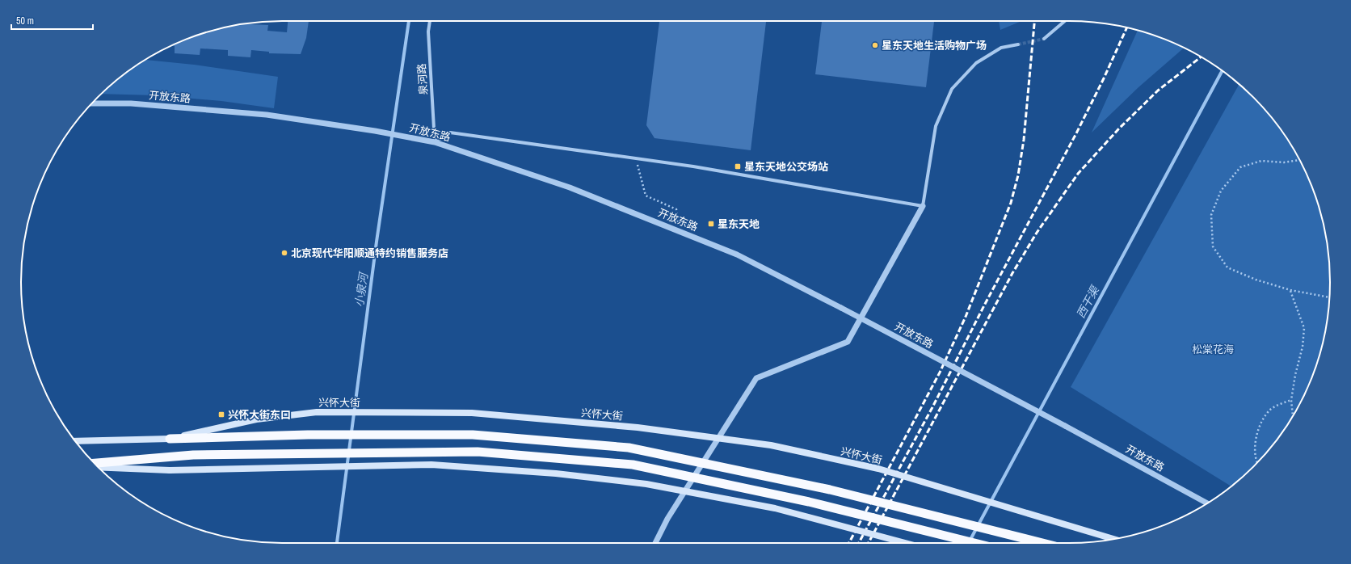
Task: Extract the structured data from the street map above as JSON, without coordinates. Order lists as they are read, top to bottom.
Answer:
{
  "streets": {
    "main road": ["兴怀大街"],
    "street": ["泉河路", "开放东路"]
  },
  "crossings": [
    ["泉河路", "开放东路"]
  ],
  "water": ["小泉河", "西干渠"],
  "parks": ["松棠花海"],
  "places": {
    "other": ["星东天地生活购物广场", "北京现代华阳顺通特约销售服务店"],
    "transit": ["星东天地公交场站", "星东天地", "兴怀大街东口"]
  },
  "scale_bar": "50 m"
}
